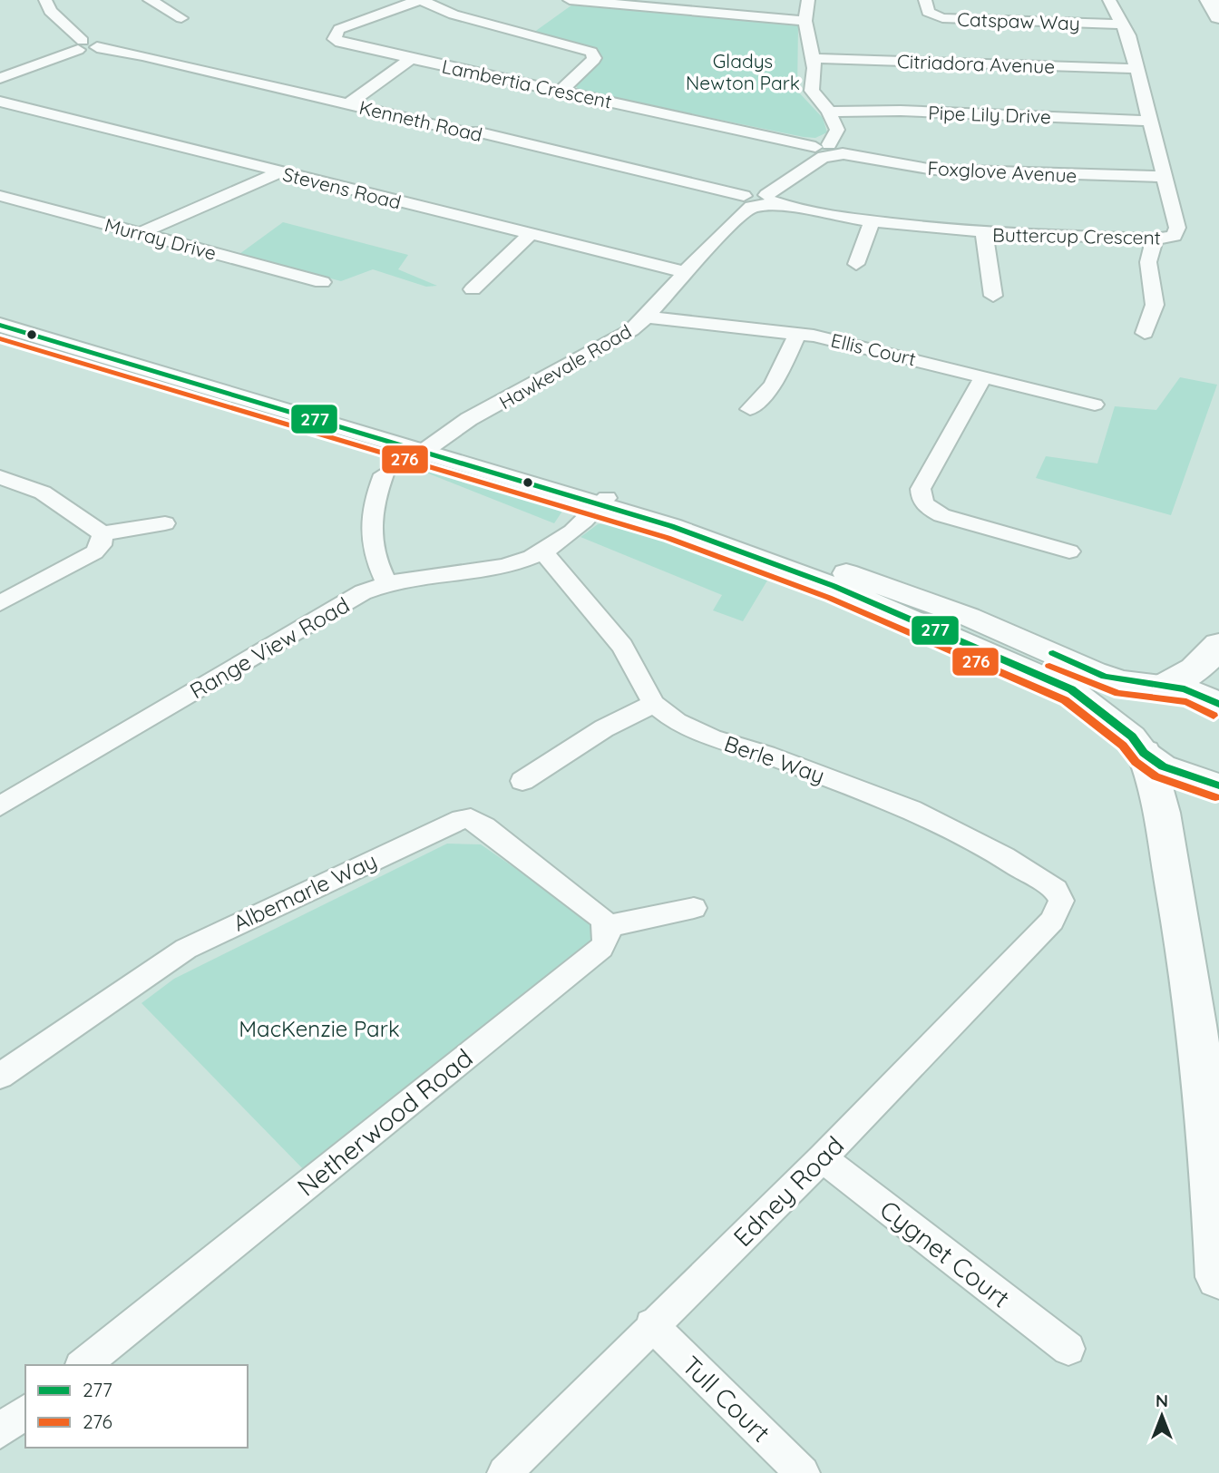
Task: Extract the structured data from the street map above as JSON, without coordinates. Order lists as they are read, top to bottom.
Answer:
{
  "streets": {
    "street": [
      "Catspaw Way",
      "Citriadora Avenue",
      "Lambertia Crescent",
      "Pipe Lily Drive",
      "Kenneth Road",
      "Foxglove Avenue",
      "Stevens Road",
      "Buttercup Crescent",
      "Murray Drive",
      "Ellis Court",
      "Hawkevale Road",
      "Range View Road",
      "Berle Way",
      "Albemarle Way",
      "Netherwood Road",
      "Edney Road",
      "Cygnet Court",
      "Tull Court"
    ]
  },
  "crossings": [
    ["Catspaw Way", "Buttercup Crescent"],
    ["Citriadora Avenue", "Buttercup Crescent"],
    ["Lambertia Crescent", "Foxglove Avenue"],
    ["Pipe Lily Drive", "Buttercup Crescent"],
    ["Kenneth Road", "Hawkevale Road"],
    ["Foxglove Avenue", "Buttercup Crescent"],
    ["Stevens Road", "Hawkevale Road"],
    ["Ellis Court", "Hawkevale Road"],
    ["Range View Road", "Berle Way"],
    ["Berle Way", "Edney Road"],
    ["Albemarle Way", "Netherwood Road"],
    ["Edney Road", "Cygnet Court"],
    ["Edney Road", "Tull Court"]
  ],
  "parks": ["Gladys Newton Park", "MacKenzie Park"],
  "lines": ["transit line 277", "transit line 276"],
  "legend": ["277", "276"],
  "north": "top"
}
